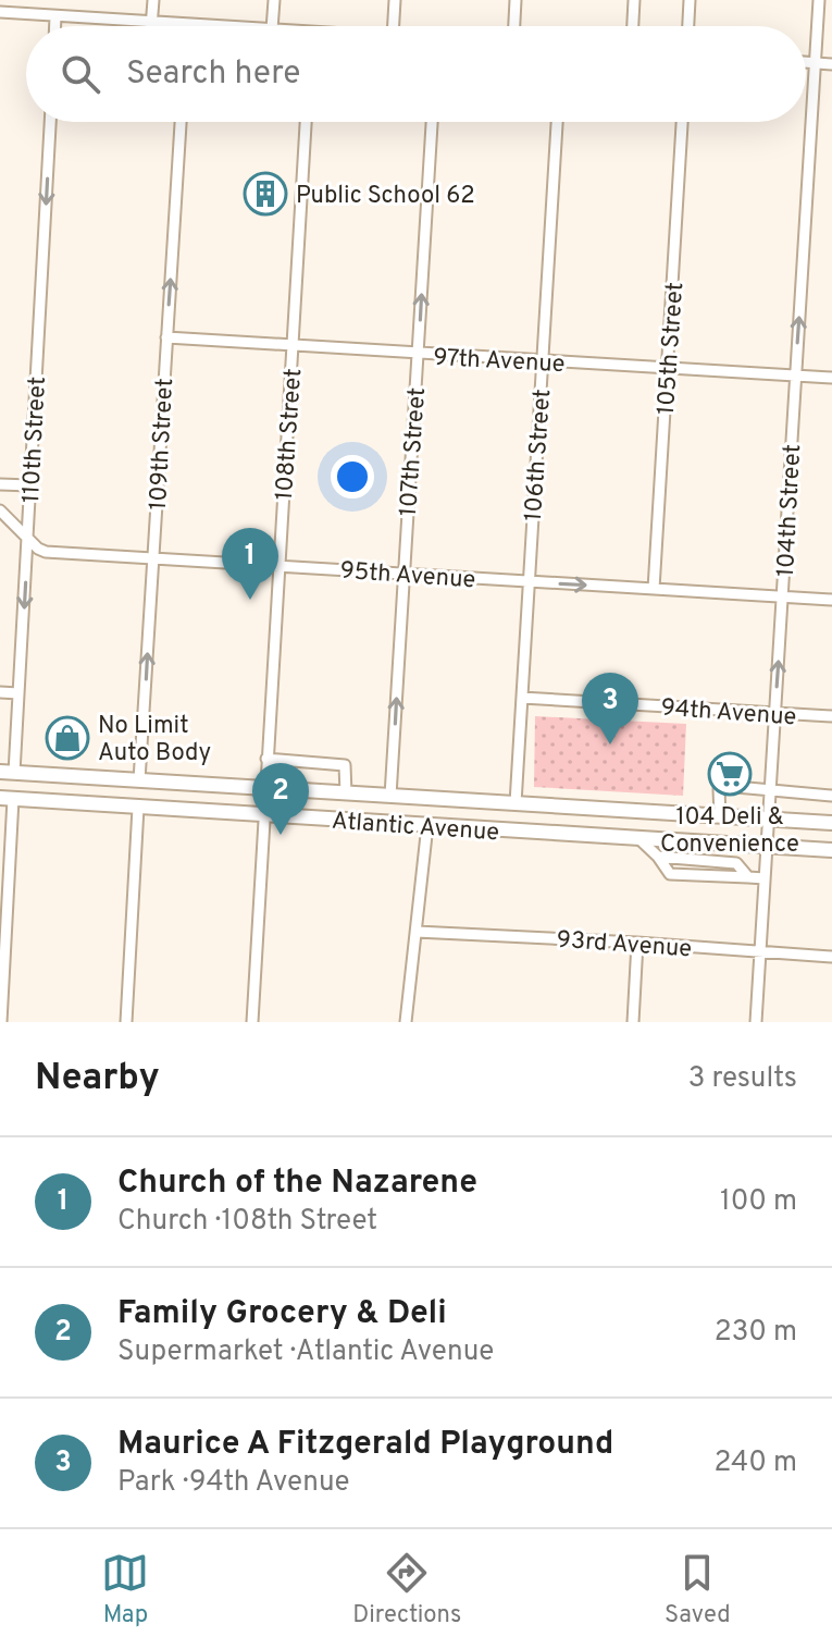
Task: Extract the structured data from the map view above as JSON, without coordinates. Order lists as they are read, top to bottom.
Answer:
{
  "streets": {
    "main road": ["Atlantic Avenue"],
    "street": [
      "105th Street",
      "97th Avenue",
      "108th Street",
      "110th Street",
      "109th Street",
      "107th Street",
      "106th Street",
      "104th Street",
      "95th Avenue",
      "94th Avenue",
      "93rd Avenue"
    ]
  },
  "crossings": [
    ["105th Street", "97th Avenue"],
    ["105th Street", "95th Avenue"],
    ["97th Avenue", "108th Street"],
    ["97th Avenue", "109th Street"],
    ["97th Avenue", "107th Street"],
    ["97th Avenue", "106th Street"],
    ["97th Avenue", "104th Street"],
    ["108th Street", "95th Avenue"],
    ["108th Street", "Atlantic Avenue"],
    ["110th Street", "95th Avenue"],
    ["110th Street", "Atlantic Avenue"],
    ["109th Street", "95th Avenue"],
    ["109th Street", "Atlantic Avenue"],
    ["107th Street", "95th Avenue"],
    ["107th Street", "Atlantic Avenue"],
    ["106th Street", "95th Avenue"],
    ["106th Street", "94th Avenue"],
    ["106th Street", "Atlantic Avenue"],
    ["104th Street", "95th Avenue"],
    ["104th Street", "94th Avenue"],
    ["104th Street", "Atlantic Avenue"],
    ["104th Street", "93rd Avenue"]
  ],
  "one_way": [
    "110th Street",
    "109th Street",
    "107th Street",
    "104th Street"
  ],
  "places": {
    "building": ["Public School 62"],
    "shop": ["No Limit Auto Body"],
    "supermarket": ["104 Deli & Convenience"]
  },
  "page": {
    "search": "Search here",
    "pins": ["1", "3", "2"],
    "heading": ["Nearby", "3 results"],
    "list": [
      {
        "mark": "1",
        "name": "Church of the Nazarene",
        "note": "Church · 108th Street",
        "value": "100 m"
      },
      {
        "mark": "2",
        "name": "Family Grocery & Deli",
        "note": "Supermarket · Atlantic Avenue",
        "value": "230 m"
      },
      {
        "mark": "3",
        "name": "Maurice A Fitzgerald Playground",
        "note": "Park · 94th Avenue",
        "value": "240 m"
      }
    ],
    "nav": ["Map", "Directions", "Saved"]
  }
}
